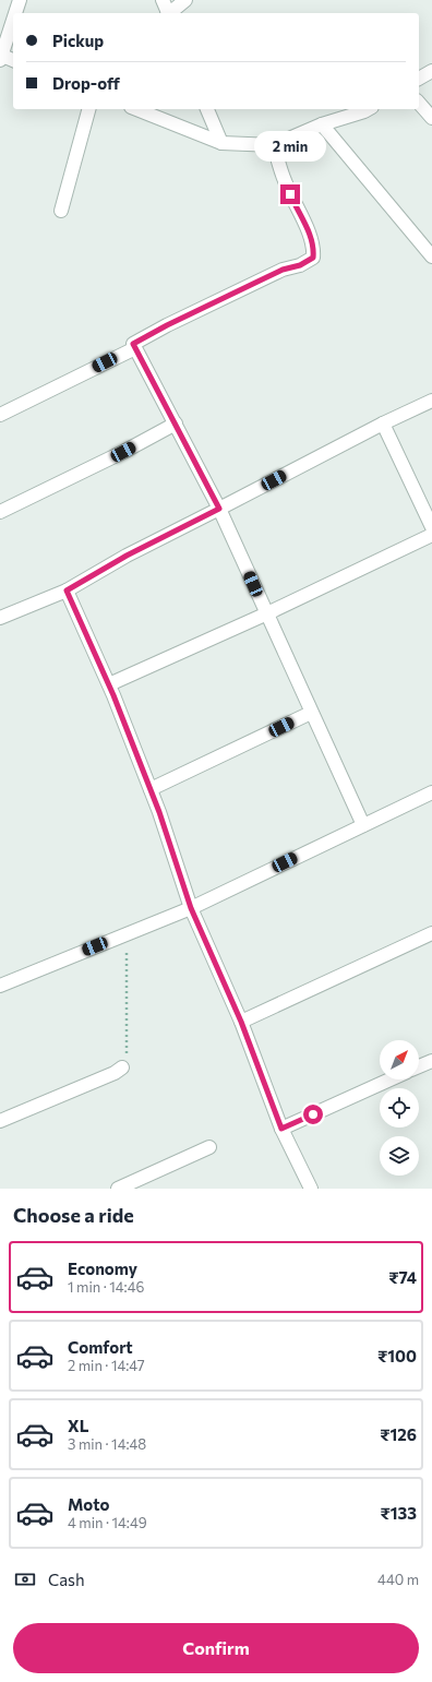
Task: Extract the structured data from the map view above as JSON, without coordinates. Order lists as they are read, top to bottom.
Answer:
{
  "north": "top right",
  "page": {
    "banner": ["Pickup", "Drop-off"],
    "bubble": "2 min",
    "heading": "Choose a ride",
    "list": [
      {
        "name": "Economy",
        "note": "1 min · 14:46",
        "value": "₹74"
      },
      {
        "name": "Comfort",
        "note": "2 min · 14:47",
        "value": "₹100"
      },
      {
        "name": "XL",
        "note": "3 min · 14:48",
        "value": "₹126"
      },
      {
        "name": "Moto",
        "note": "4 min · 14:49",
        "value": "₹133"
      }
    ],
    "pay": ["Cash", "440 m"],
    "buttons": "Confirm"
  }
}
